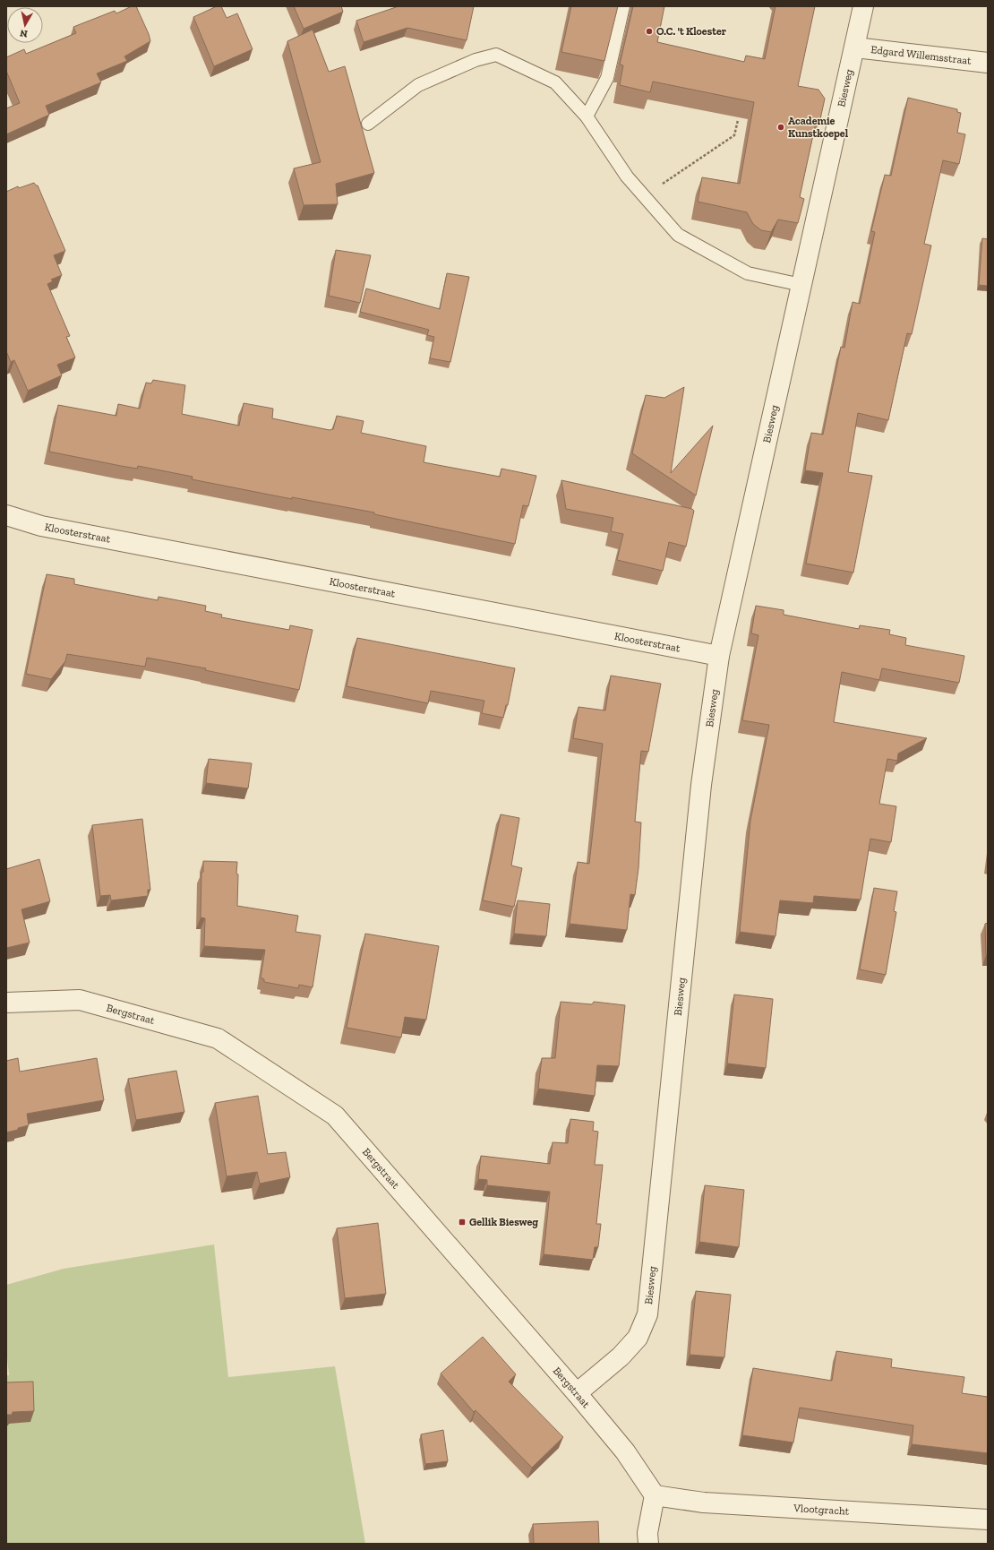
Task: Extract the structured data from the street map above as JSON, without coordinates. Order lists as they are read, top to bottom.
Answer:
{
  "streets": {
    "street": [
      "Edgard Willemsstraat",
      "Biesweg",
      "Kloosterstraat",
      "Bergstraat",
      "Vlootgracht"
    ]
  },
  "crossings": [
    ["Edgard Willemsstraat", "Biesweg"],
    ["Biesweg", "Kloosterstraat"],
    ["Biesweg", "Bergstraat"],
    ["Bergstraat", "Vlootgracht"]
  ],
  "places": {
    "other": ["O.C. 't Kloester", "Academie Kunstkoepel"],
    "transit": ["Gellik Biesweg"]
  },
  "north": "bottom"
}
